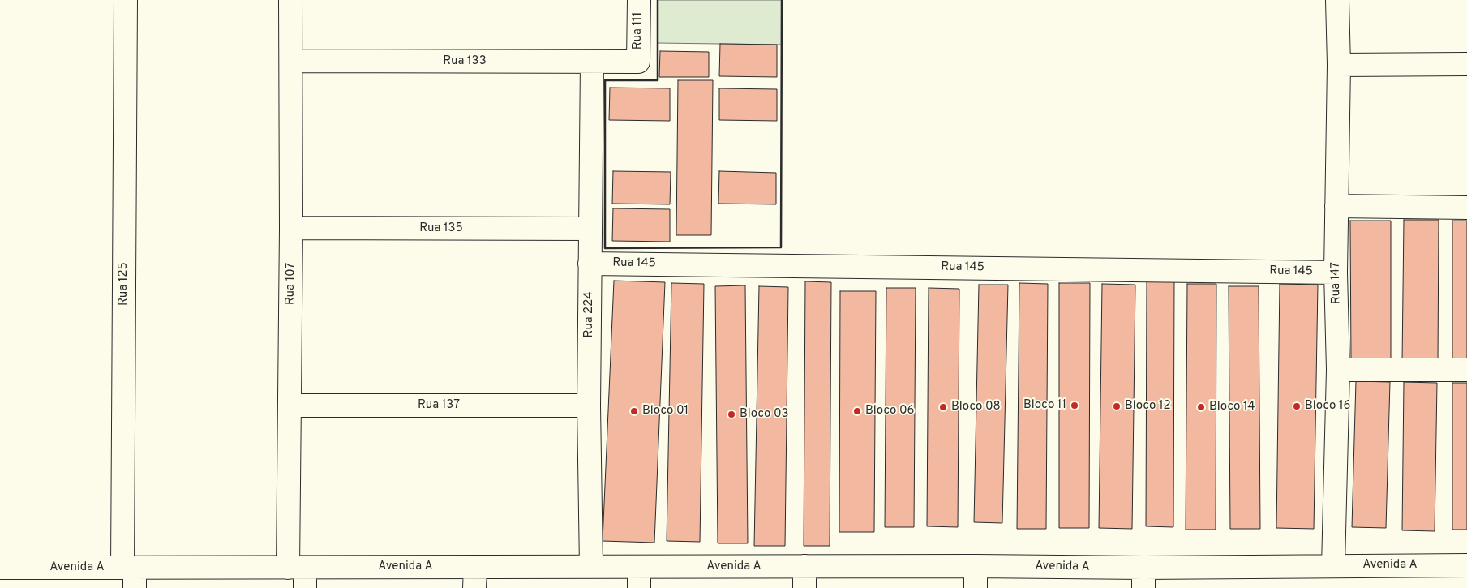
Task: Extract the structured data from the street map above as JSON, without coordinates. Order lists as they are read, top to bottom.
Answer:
{
  "streets": {
    "street": [
      "Rua 111",
      "Rua 133",
      "Rua 135",
      "Rua 145",
      "Rua 147",
      "Rua 125",
      "Rua 107",
      "Rua 224",
      "Rua 137",
      "Avenida A"
    ]
  },
  "crossings": [
    ["Rua 111", "Rua 133"],
    ["Rua 133", "Rua 107"],
    ["Rua 133", "Rua 224"],
    ["Rua 135", "Rua 107"],
    ["Rua 135", "Rua 224"],
    ["Rua 145", "Rua 147"],
    ["Rua 145", "Rua 224"],
    ["Rua 147", "Avenida A"],
    ["Rua 125", "Avenida A"],
    ["Rua 107", "Rua 137"],
    ["Rua 107", "Avenida A"],
    ["Rua 224", "Rua 137"],
    ["Rua 224", "Avenida A"]
  ],
  "places": [
    "Bloco 11",
    "Bloco 12",
    "Bloco 16",
    "Bloco 08",
    "Bloco 14",
    "Bloco 01",
    "Bloco 06",
    "Bloco 03"
  ]
}
